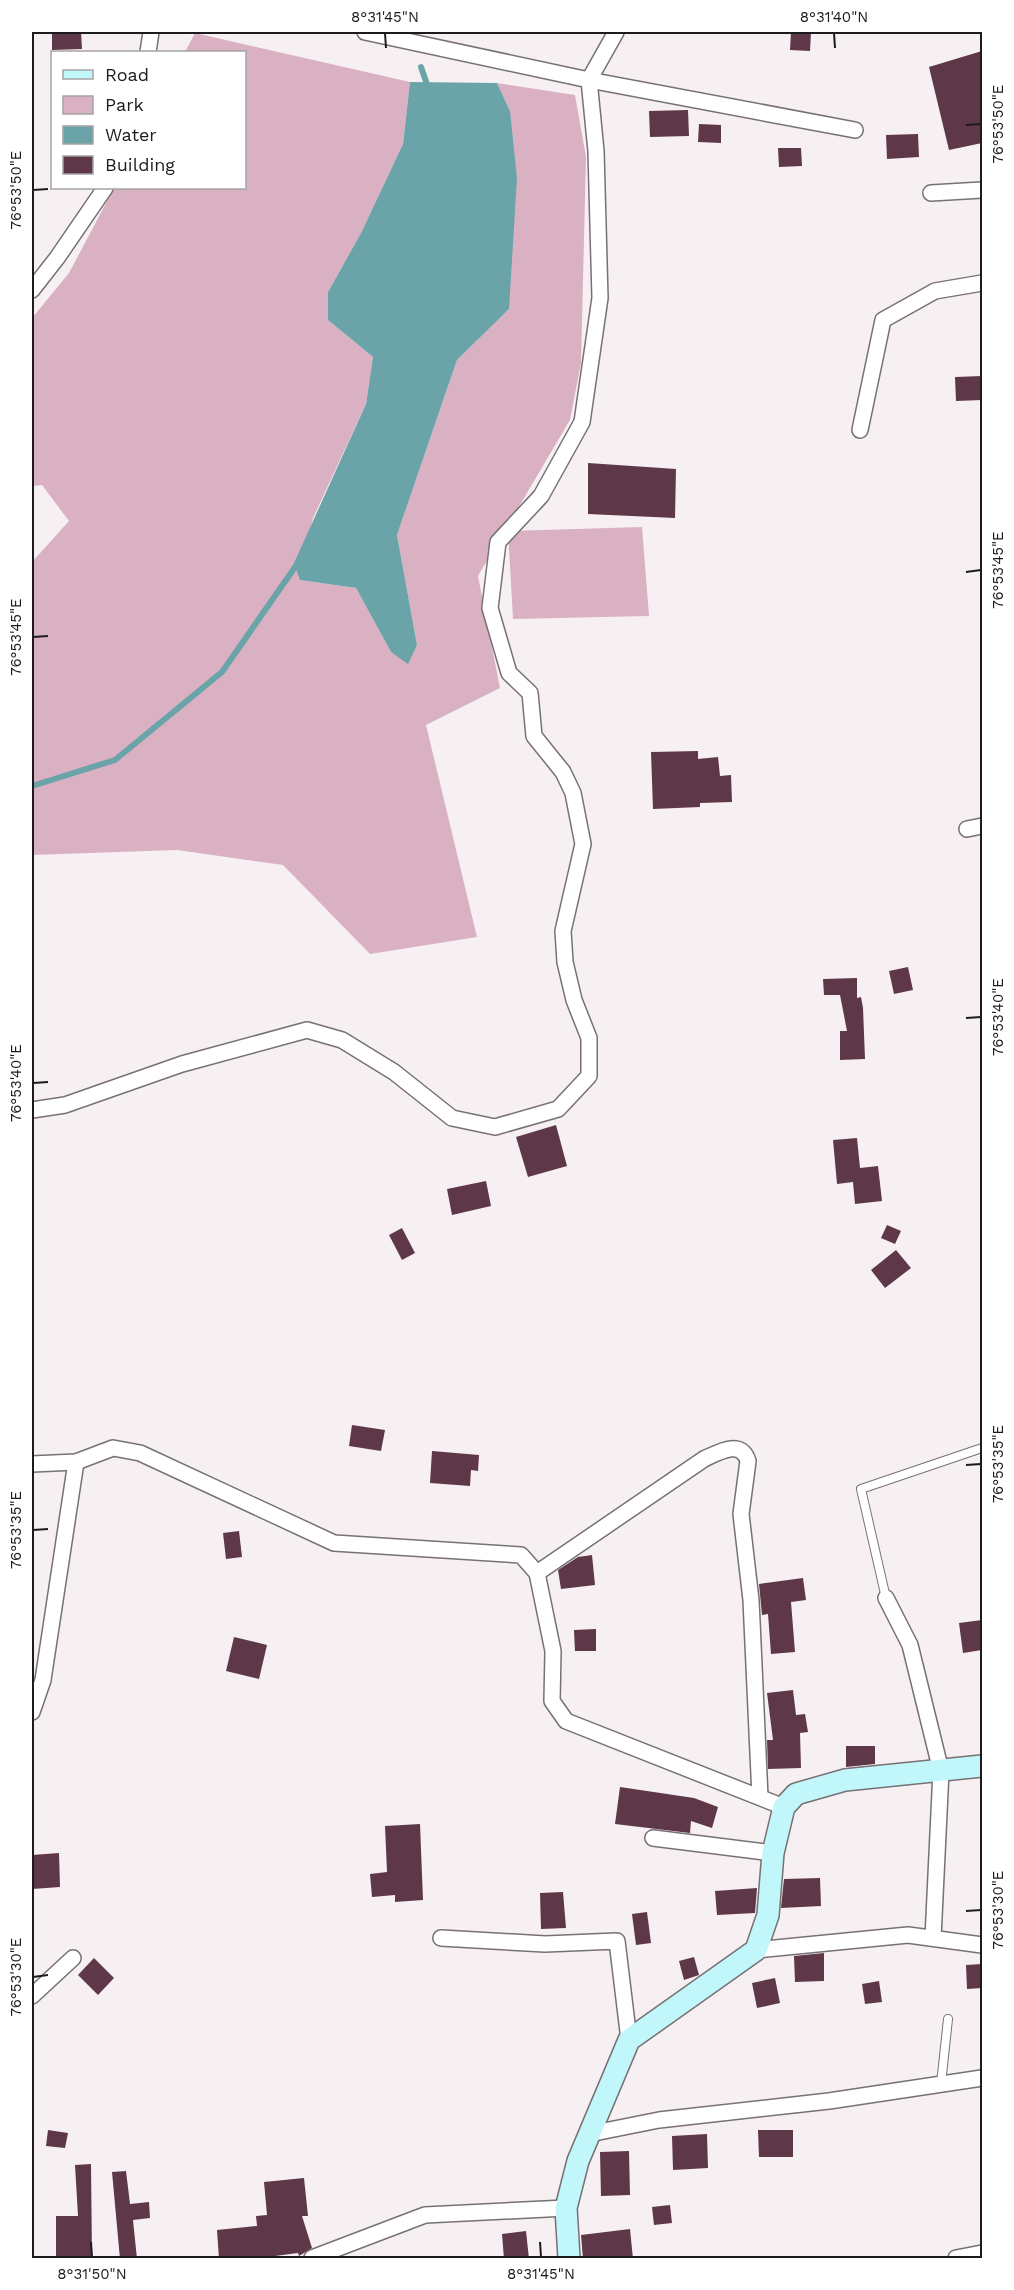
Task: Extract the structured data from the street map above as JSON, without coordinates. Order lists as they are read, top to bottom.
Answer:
{
  "legend": [
    "Road",
    "Park",
    "Water",
    "Building"
  ],
  "coordinates": [
    "8°31'45\"N",
    "8°31'40\"N",
    "76°53'50\"E",
    "76°53'45\"E",
    "76°53'40\"E",
    "76°53'35\"E",
    "76°53'30\"E",
    "8°31'50\"N"
  ]
}
